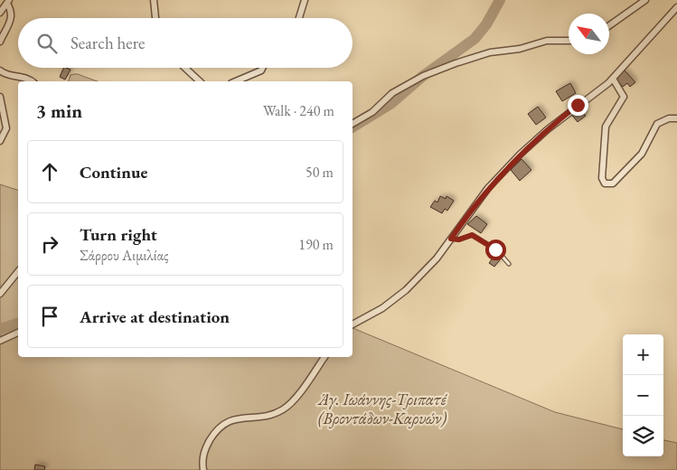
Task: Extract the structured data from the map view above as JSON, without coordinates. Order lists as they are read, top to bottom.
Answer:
{
  "parks": ["Άγ. Ιωάννης-Τριπατέ (Βροντάδων-Καρυών)"],
  "north": "top left",
  "page": {
    "search": "Search here",
    "heading": ["3 min", "Walk · 240 m"],
    "list": [
      ["Continue", "50 m"],
      ["Turn right", "Σάρρου Αιμιλίας", "190 m"],
      "Arrive at destination"
    ],
    "map_buttons": ["+", "−"]
  }
}
